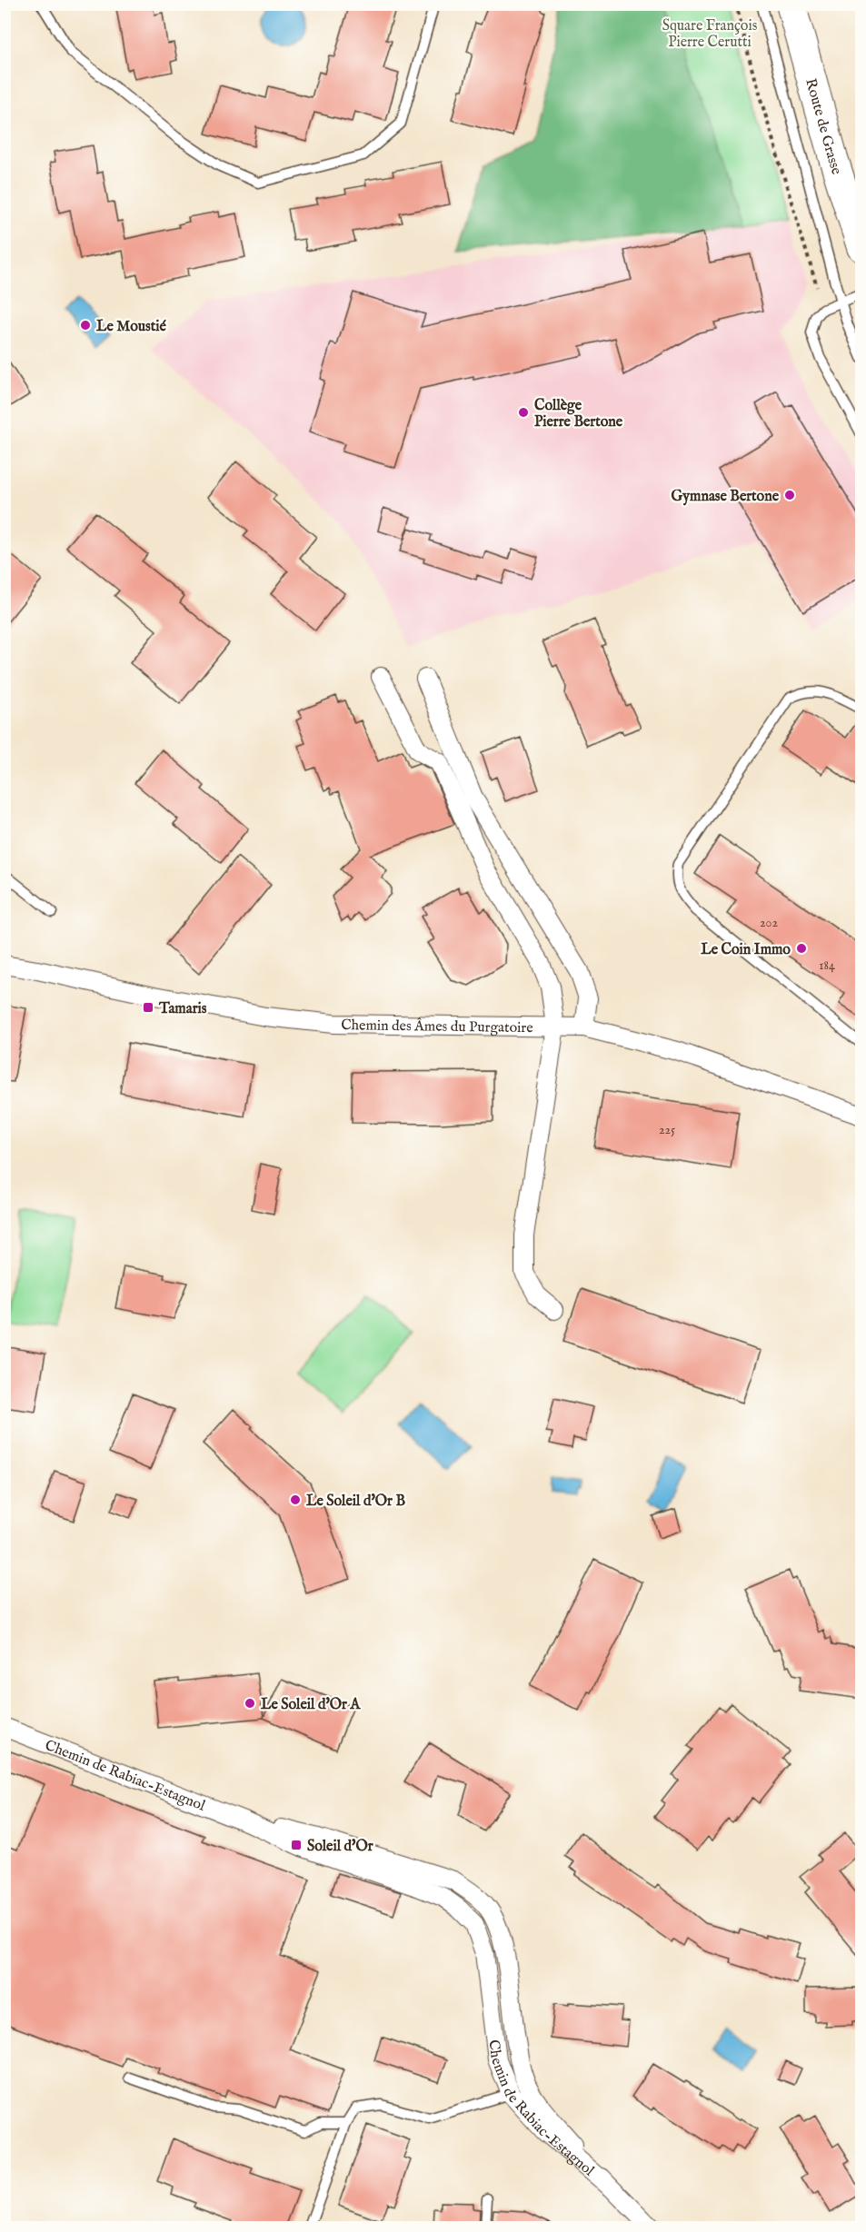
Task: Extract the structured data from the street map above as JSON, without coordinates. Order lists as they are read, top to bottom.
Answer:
{
  "streets": {
    "main road": ["Route de Grasse"],
    "street": ["Chemin des Âmes du Purgatoire", "Chemin de Rabiac-Estagnol"]
  },
  "parks": ["Square François Pierre Cerutti"],
  "places": {
    "other": [
      "Le Moustié",
      "Collège Pierre Bertone",
      "Gymnase Bertone",
      "Le Coin Immo",
      "Le Soleil d'Or B",
      "Le Soleil d'Or A"
    ],
    "transit": ["Tamaris", "Soleil d'Or"]
  },
  "house_numbers": ["202", "184", "225"]
}
